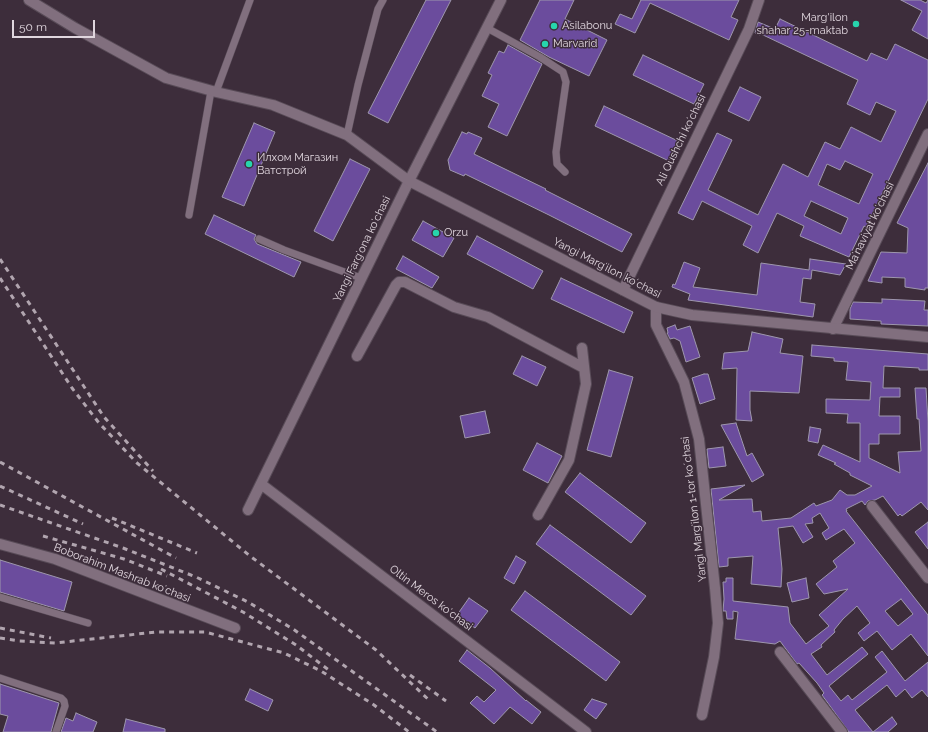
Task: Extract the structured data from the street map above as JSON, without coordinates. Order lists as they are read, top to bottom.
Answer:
{
  "streets": {
    "street": [
      "Ali Qushchi koʻchasi",
      "Maʻnaviyat koʻchasi",
      "Yangi Fargʻona koʻchasi",
      "Yangi Margʻilon koʻchasi",
      "Yangi Margʻilon 1-tor koʼchasi",
      "Boborahim Mashrab koʻchasi",
      "Oltin Meros koʻchasi"
    ]
  },
  "crossings": [
    ["Ali Qushchi koʻchasi", "Yangi Margʻilon koʻchasi"],
    ["Maʻnaviyat koʻchasi", "Yangi Margʻilon koʻchasi"],
    ["Yangi Fargʻona koʻchasi", "Yangi Margʻilon koʻchasi"],
    ["Yangi Fargʻona koʻchasi", "Oltin Meros koʻchasi"],
    ["Yangi Margʻilon koʻchasi", "Yangi Margʻilon 1-tor koʼchasi"]
  ],
  "places": [
    "Marg'ilon shahar 25-maktab",
    "Asilabonu",
    "Marvarid",
    "Илхом Магазин Ватстрой",
    "Orzu"
  ],
  "scale_bar": "50 m"
}
